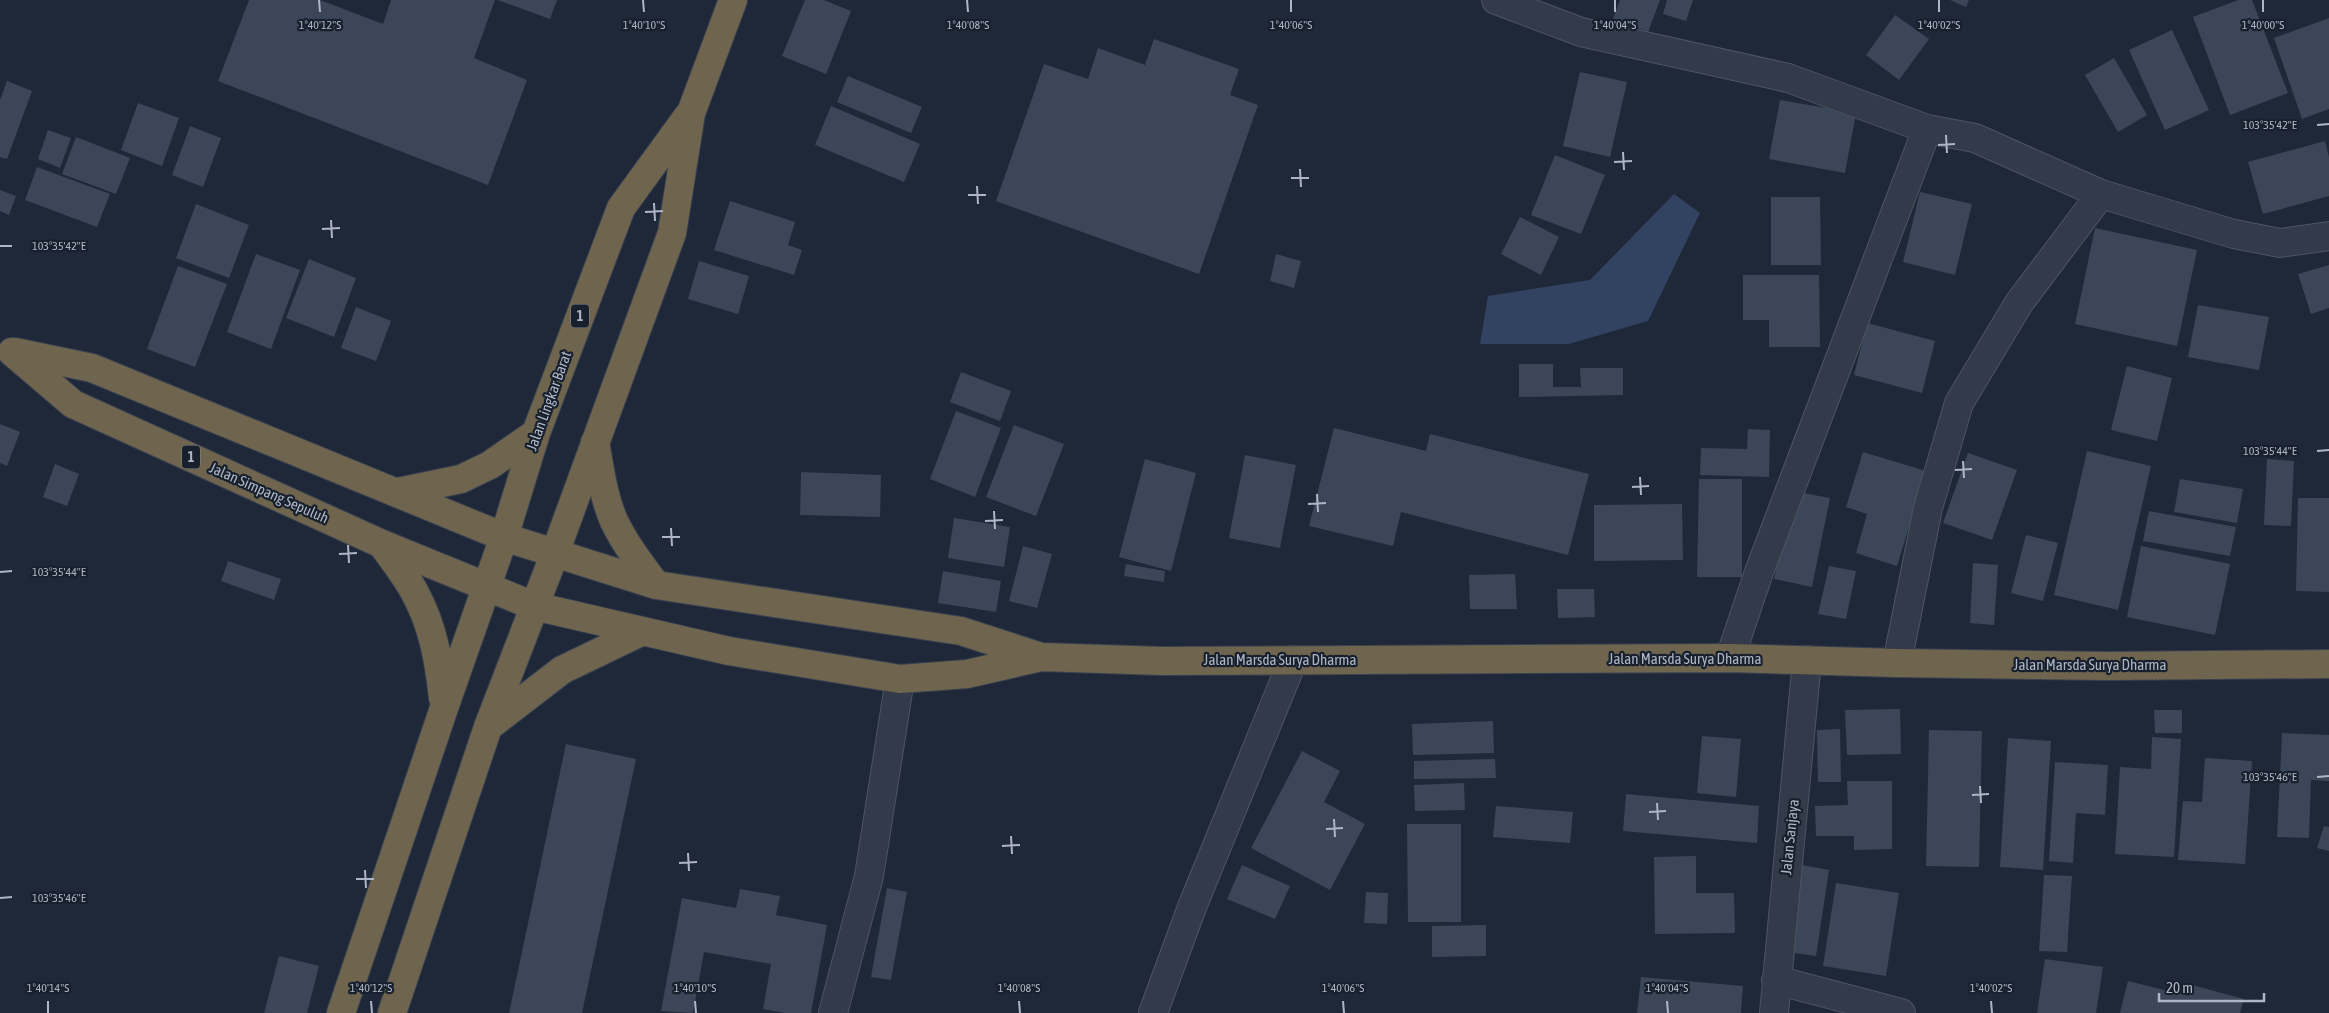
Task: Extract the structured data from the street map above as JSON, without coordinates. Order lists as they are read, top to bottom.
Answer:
{
  "streets": {
    "highway": [
      "1",
      "Jalan Lingkar Barat",
      "Jalan Simpang Sepuluh",
      "Jalan Marsda Surya Dharma"
    ],
    "street": ["Jalan Sanjaya"]
  },
  "crossings": [
    ["1", "Jalan Lingkar Barat"],
    ["1", "Jalan Simpang Sepuluh"],
    ["Jalan Lingkar Barat", "Jalan Simpang Sepuluh"],
    ["Jalan Marsda Surya Dharma", "Jalan Sanjaya"]
  ],
  "scale_bar": "20 m",
  "coordinates": [
    "1°40'12\"S",
    "1°40'10\"S",
    "1°40'08\"S",
    "1°40'06\"S",
    "1°40'04\"S",
    "1°40'02\"S",
    "1°40'00\"S",
    "103°35'42\"E",
    "103°35'44\"E",
    "103°35'46\"E",
    "1°40'14\"S"
  ]
}
